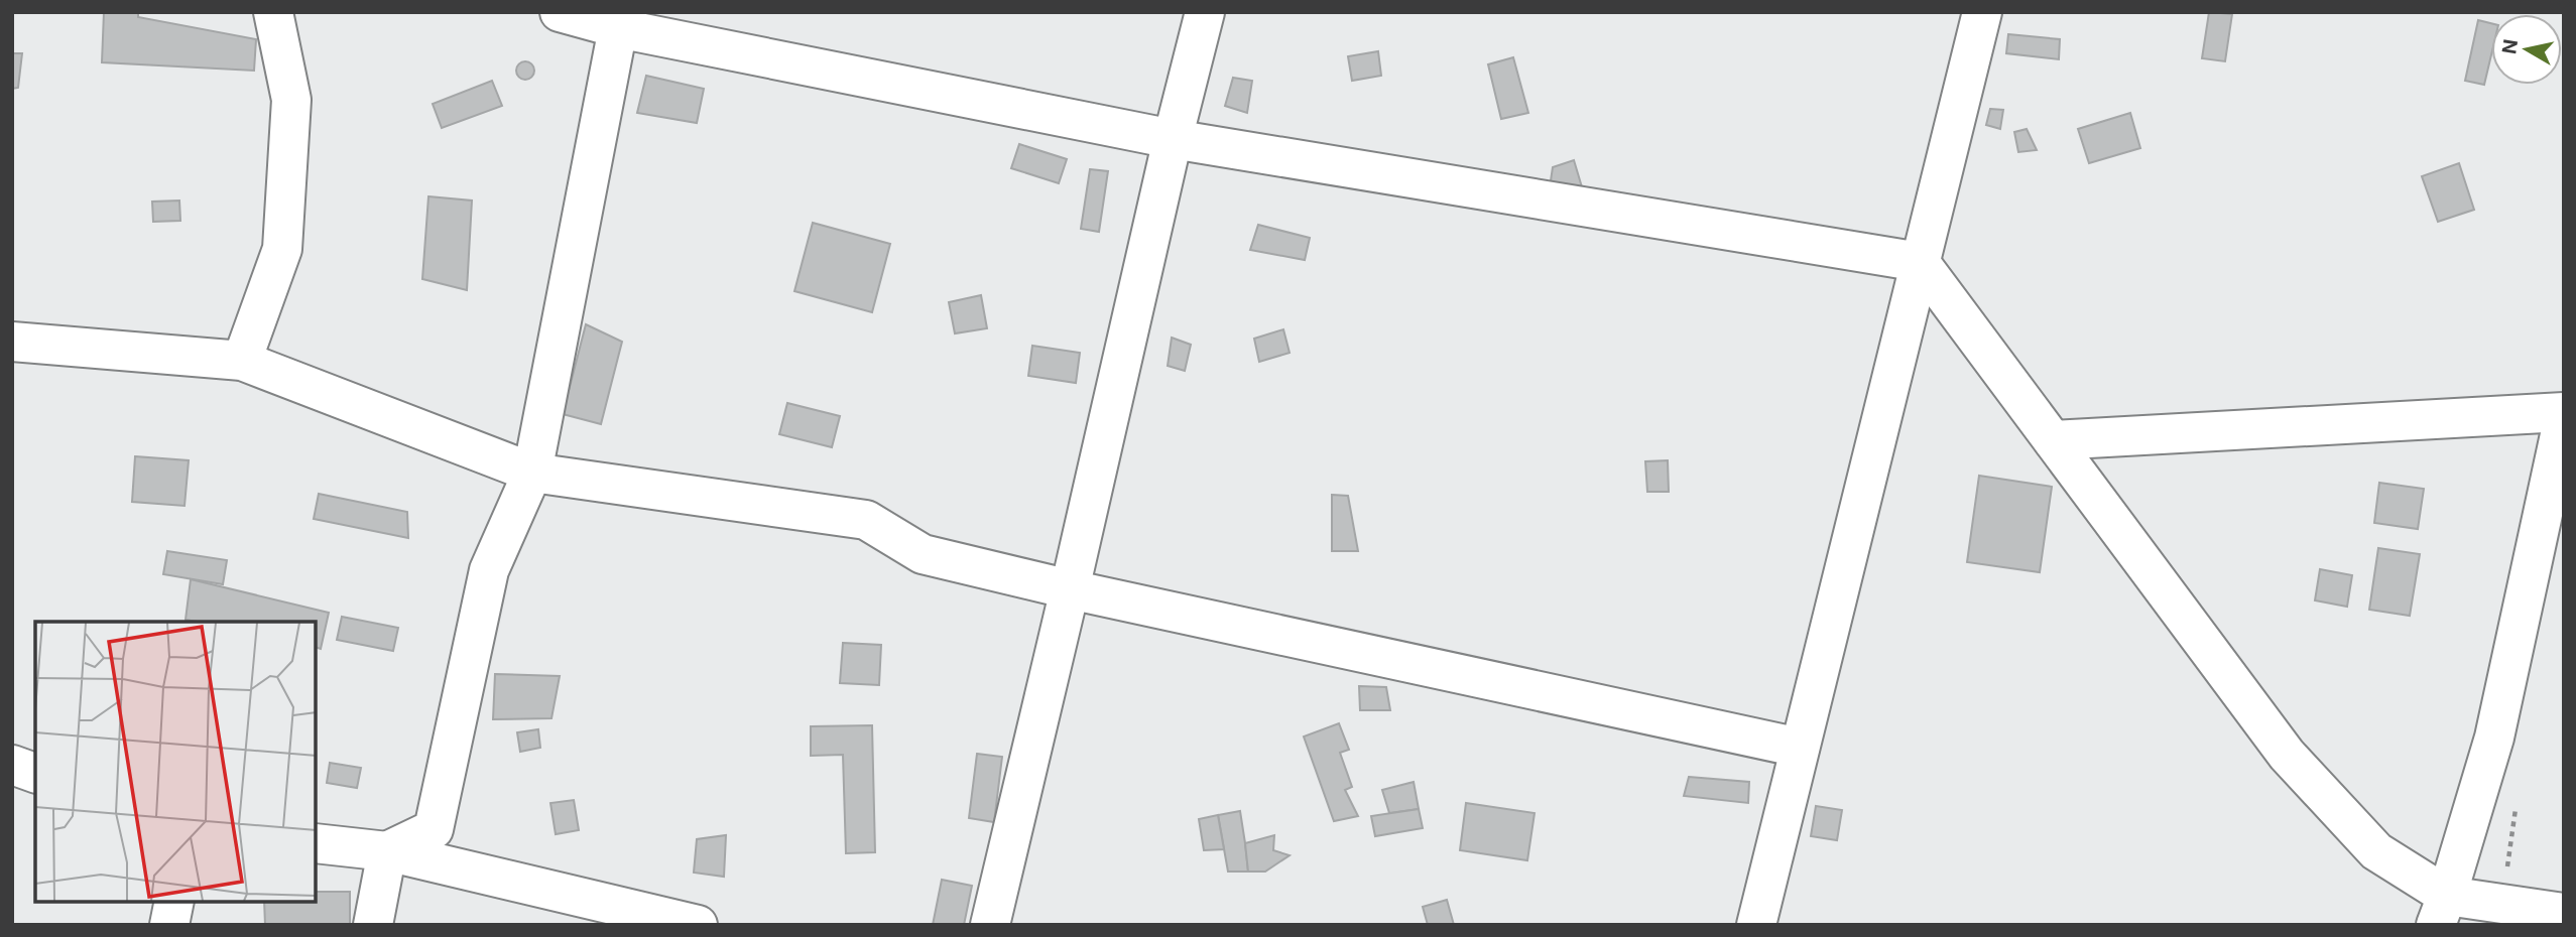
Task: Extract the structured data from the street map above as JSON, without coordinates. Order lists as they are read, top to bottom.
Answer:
{
  "north": "left"
}
